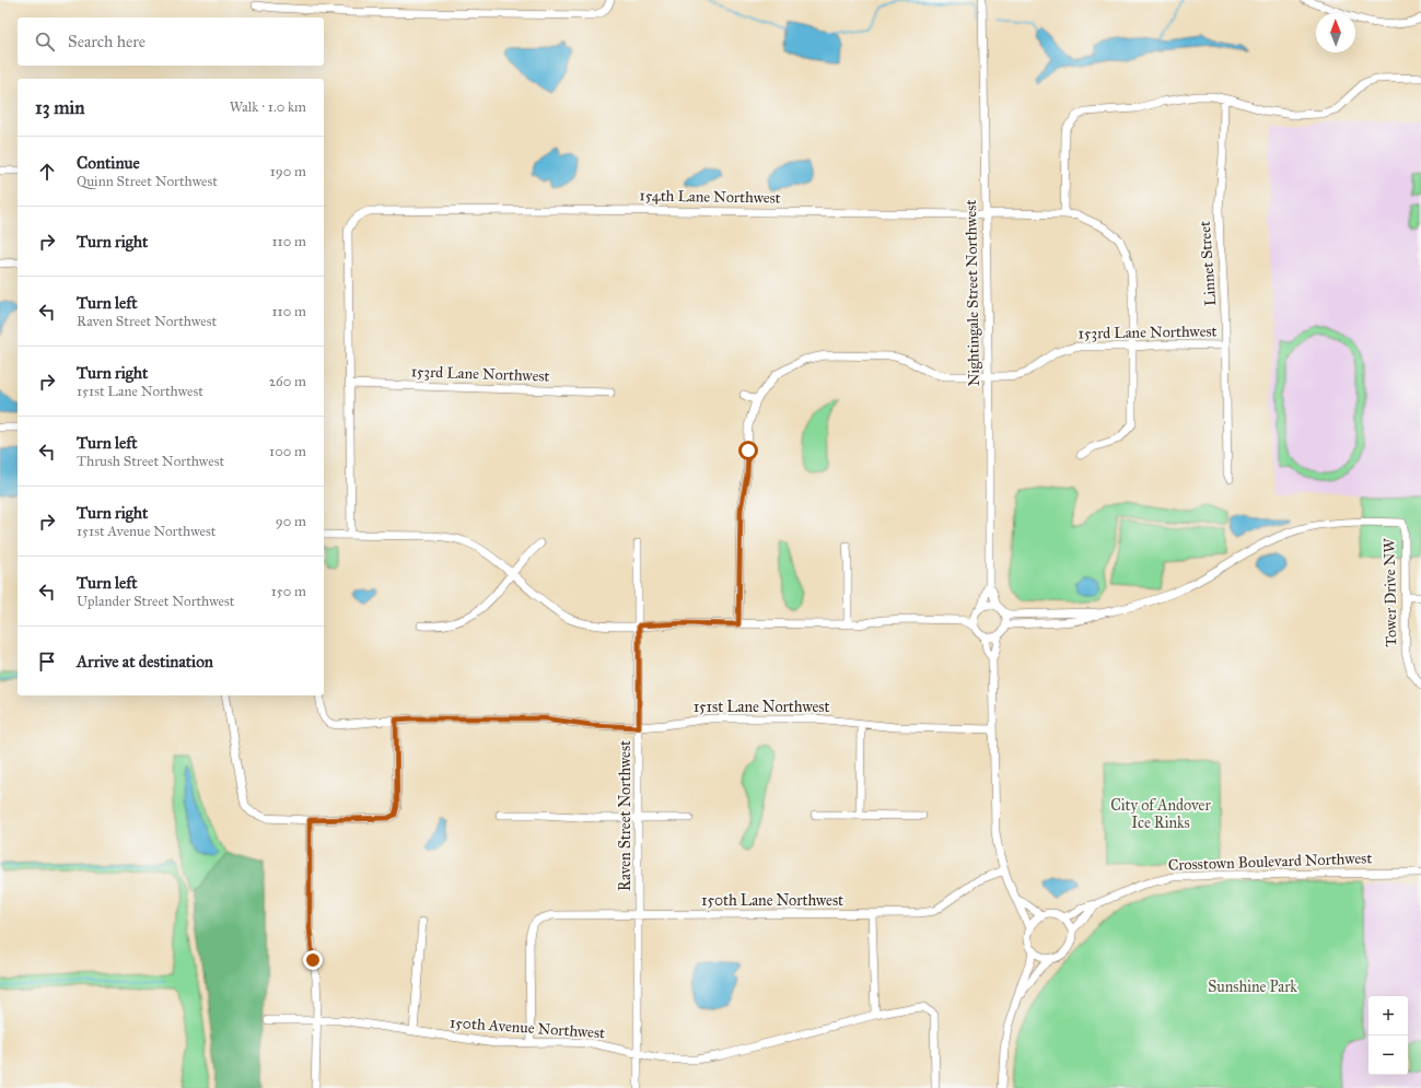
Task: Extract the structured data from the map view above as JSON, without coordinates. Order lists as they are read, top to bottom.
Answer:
{
  "streets": {
    "street": [
      "154th Lane Northwest",
      "Linnet Street",
      "Nightingale Street Northwest",
      "153rd Lane Northwest",
      "Tower Drive NW",
      "151st Lane Northwest",
      "Raven Street Northwest",
      "Crosstown Boulevard Northwest",
      "150th Lane Northwest",
      "150th Avenue Northwest"
    ]
  },
  "crossings": [
    ["154th Lane Northwest", "Nightingale Street Northwest"],
    ["154th Lane Northwest", "153rd Lane Northwest"],
    ["Linnet Street", "153rd Lane Northwest"],
    ["Nightingale Street Northwest", "153rd Lane Northwest"],
    ["151st Lane Northwest", "Raven Street Northwest"],
    ["Raven Street Northwest", "150th Lane Northwest"],
    ["Raven Street Northwest", "150th Avenue Northwest"],
    ["150th Lane Northwest", "150th Avenue Northwest"]
  ],
  "parks": ["City of Andover Ice Rinks", "Sunshine Park"],
  "north": "top",
  "page": {
    "search": "Search here",
    "heading": ["13 min", "Walk · 1.0 km"],
    "list": [
      ["Continue", "Quinn Street Northwest", "190 m"],
      ["Turn right", "110 m"],
      ["Turn left", "Raven Street Northwest", "110 m"],
      ["Turn right", "151st Lane Northwest", "260 m"],
      ["Turn left", "Thrush Street Northwest", "100 m"],
      ["Turn right", "151st Avenue Northwest", "90 m"],
      ["Turn left", "Uplander Street Northwest", "150 m"],
      "Arrive at destination"
    ],
    "map_buttons": ["+", "−"]
  }
}
